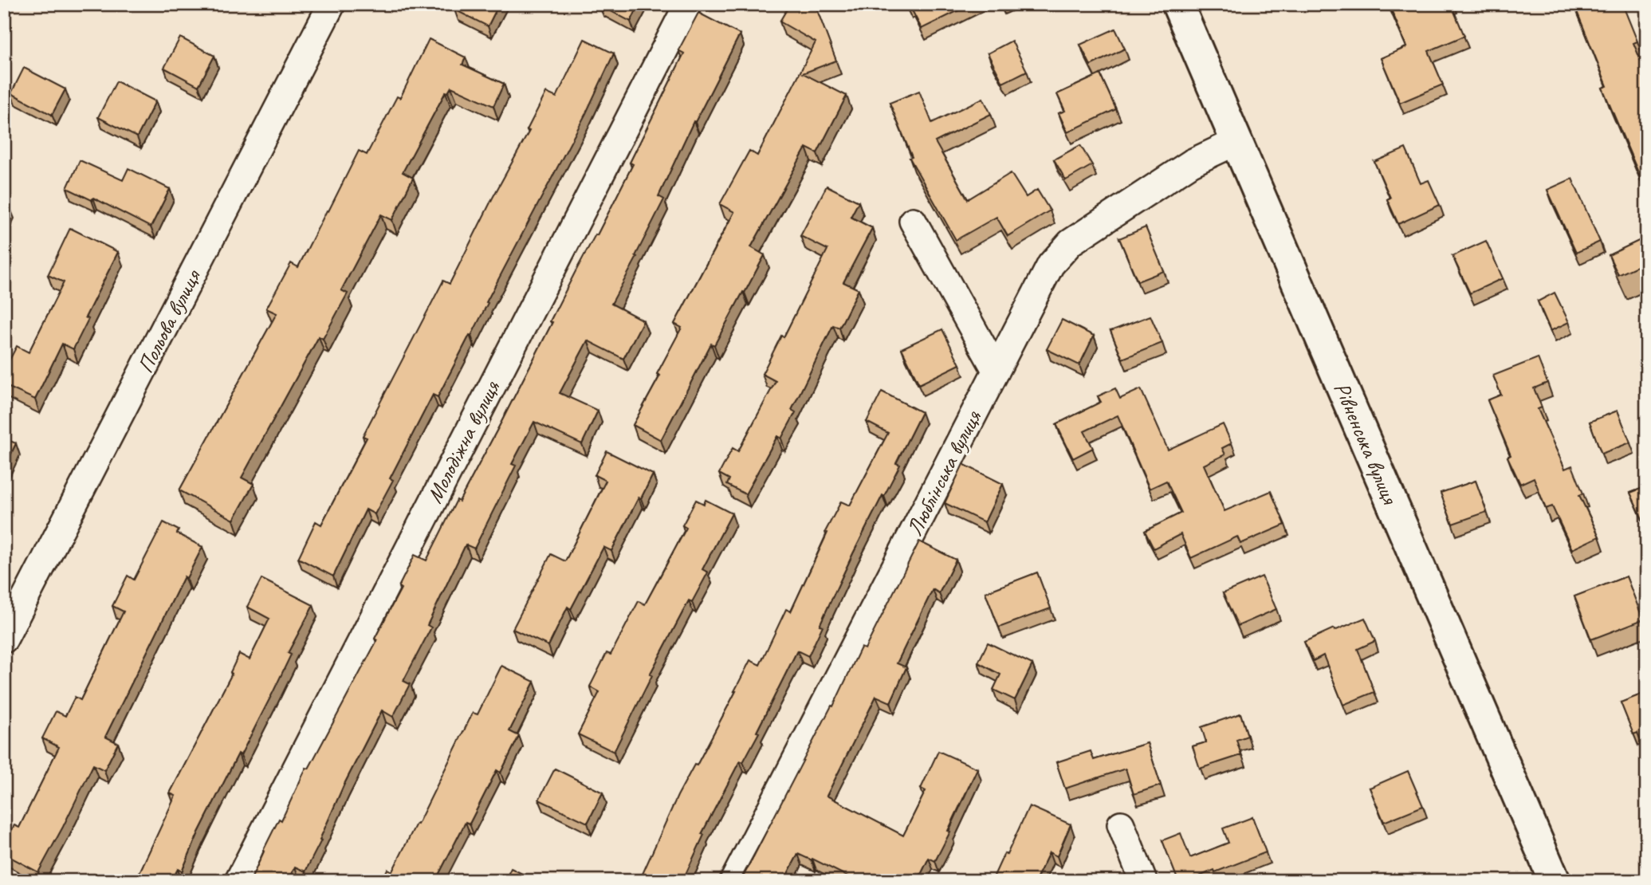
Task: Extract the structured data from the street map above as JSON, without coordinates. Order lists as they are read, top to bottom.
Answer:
{
  "streets": {
    "main road": ["Рівненська вулиця"],
    "street": ["Польова вулиця", "Молодіжна вулиця", "Люблінська вулиця"]
  },
  "crossings": [
    ["Рівненська вулиця", "Люблінська вулиця"]
  ]
}
